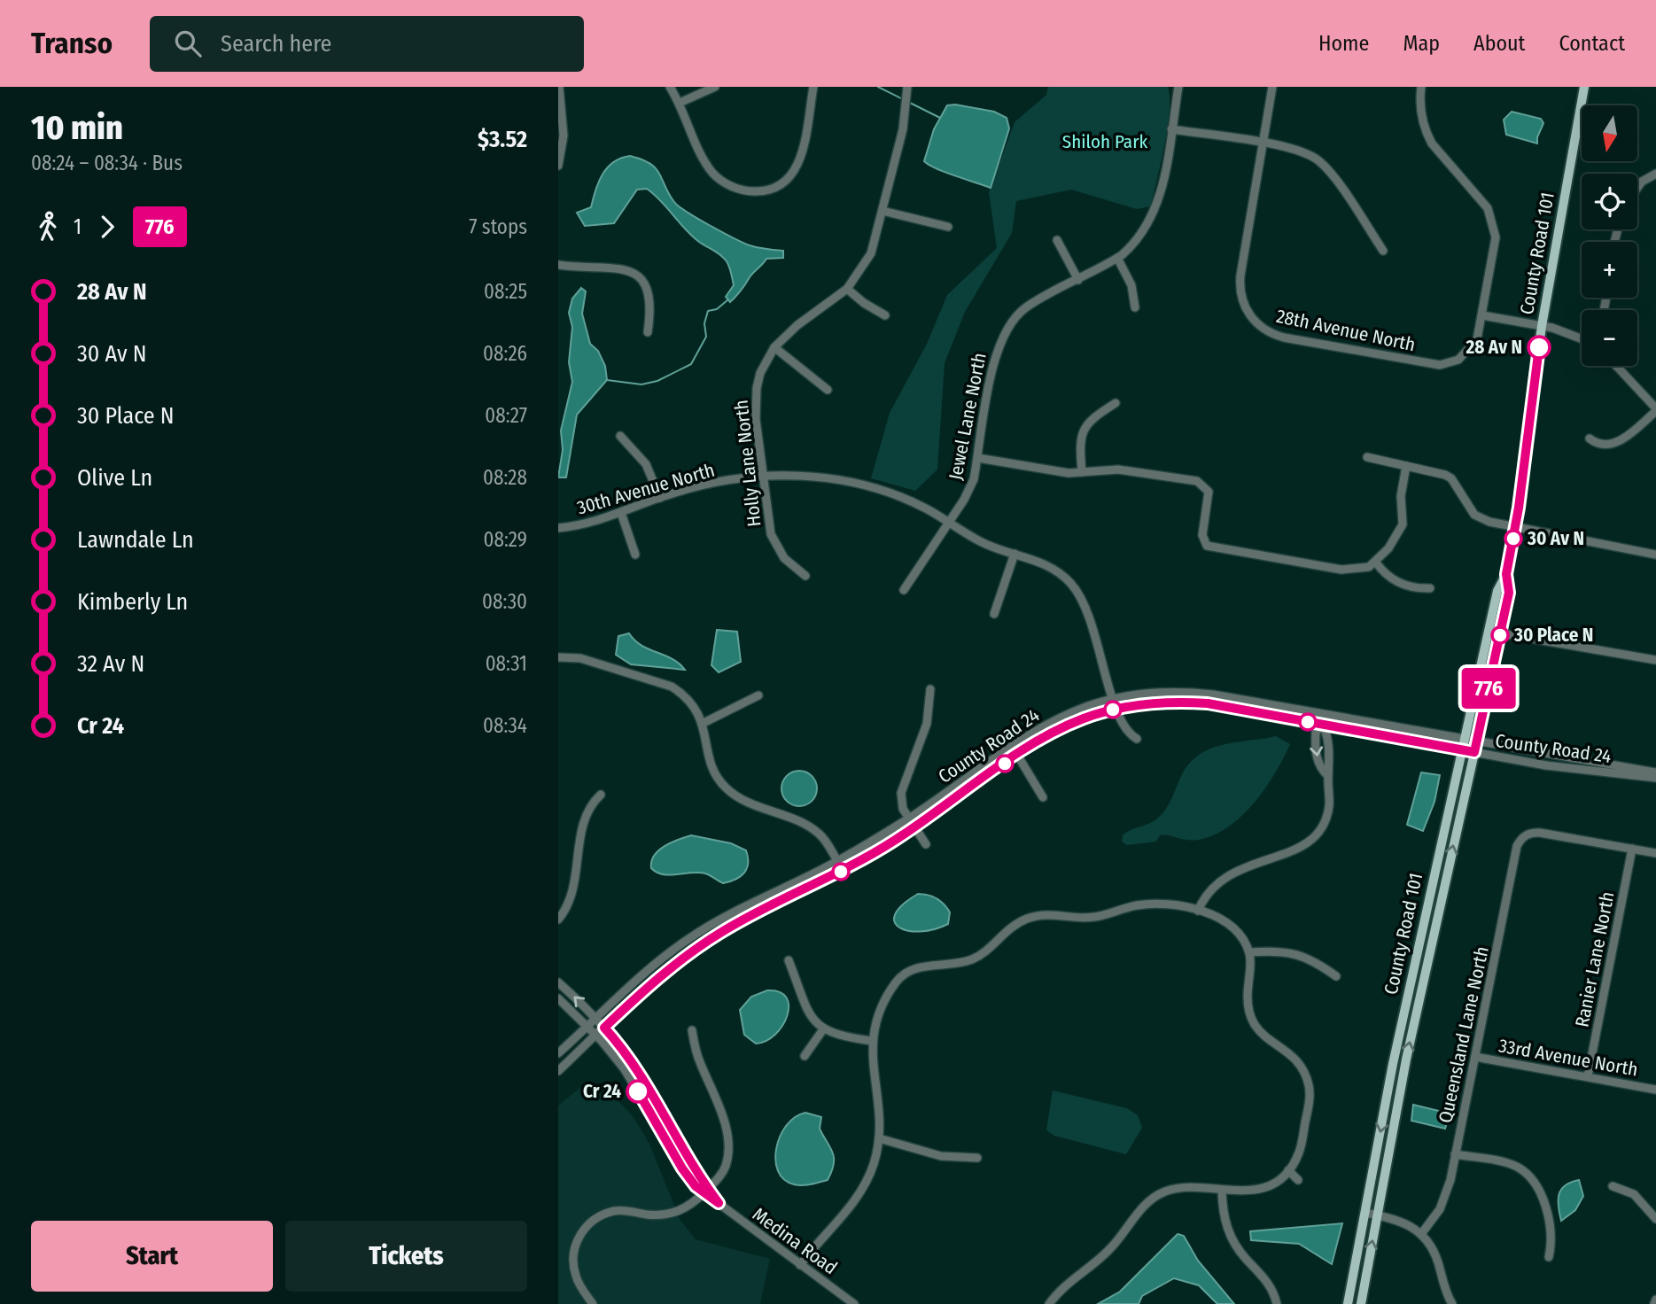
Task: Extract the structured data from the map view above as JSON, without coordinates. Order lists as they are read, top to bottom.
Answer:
{
  "streets": {
    "main road": ["County Road 101"],
    "street": [
      "28th Avenue North",
      "Jewel Lane North",
      "Holly Lane North",
      "30th Avenue North",
      "County Road 24",
      "Ranier Lane North",
      "Queensland Lane North",
      "33rd Avenue North",
      "Medina Road"
    ]
  },
  "crossings": [
    ["County Road 101", "County Road 24"],
    ["Jewel Lane North", "30th Avenue North"],
    ["Holly Lane North", "30th Avenue North"],
    ["30th Avenue North", "County Road 24"],
    ["County Road 24", "Medina Road"],
    ["Ranier Lane North", "Queensland Lane North"],
    ["Ranier Lane North", "33rd Avenue North"],
    ["Queensland Lane North", "33rd Avenue North"]
  ],
  "parks": ["Shiloh Park"],
  "places": [
    "28 Av N",
    "30 Av N",
    "30 Place N",
    "Cr 24"
  ],
  "lines": ["bus line 776"],
  "north": "bottom",
  "page": {
    "header": "Transo",
    "search": "Search here",
    "nav": [
      "Home",
      "Map",
      "About",
      "Contact"
    ],
    "heading": ["10 min", "08:24 – 08:34 · Bus", "$3.52"],
    "on_map": "776",
    "map_buttons": ["+", "−"],
    "legs": ["1", "776", "7 stops"],
    "list": [
      {
        "name": "28 Av N",
        "value": "08:25"
      },
      {
        "name": "30 Av N",
        "value": "08:26"
      },
      {
        "name": "30 Place N",
        "value": "08:27"
      },
      {
        "name": "Olive Ln",
        "value": "08:28"
      },
      {
        "name": "Lawndale Ln",
        "value": "08:29"
      },
      {
        "name": "Kimberly Ln",
        "value": "08:30"
      },
      {
        "name": "32 Av N",
        "value": "08:31"
      },
      {
        "name": "Cr 24",
        "value": "08:34"
      }
    ],
    "buttons": ["Start", "Tickets"]
  }
}
